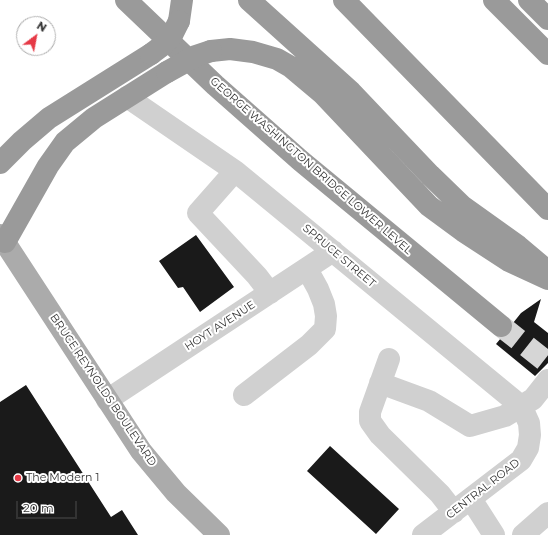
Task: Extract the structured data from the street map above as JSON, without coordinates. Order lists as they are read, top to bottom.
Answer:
{
  "streets": {
    "highway": ["GEORGE WASHINGTON BRIDGE LOWER LEVEL"],
    "main road": ["BRUCE REYNOLDS BOULEVARD"],
    "lane": ["SPRUCE STREET", "HOYT AVENUE", "CENTRAL ROAD"]
  },
  "crossings": [
    ["SPRUCE STREET", "HOYT AVENUE"],
    ["SPRUCE STREET", "CENTRAL ROAD"],
    ["HOYT AVENUE", "BRUCE REYNOLDS BOULEVARD"]
  ],
  "places": ["The Modern 1"],
  "scale_bar": "20 m",
  "north": "top right"
}
